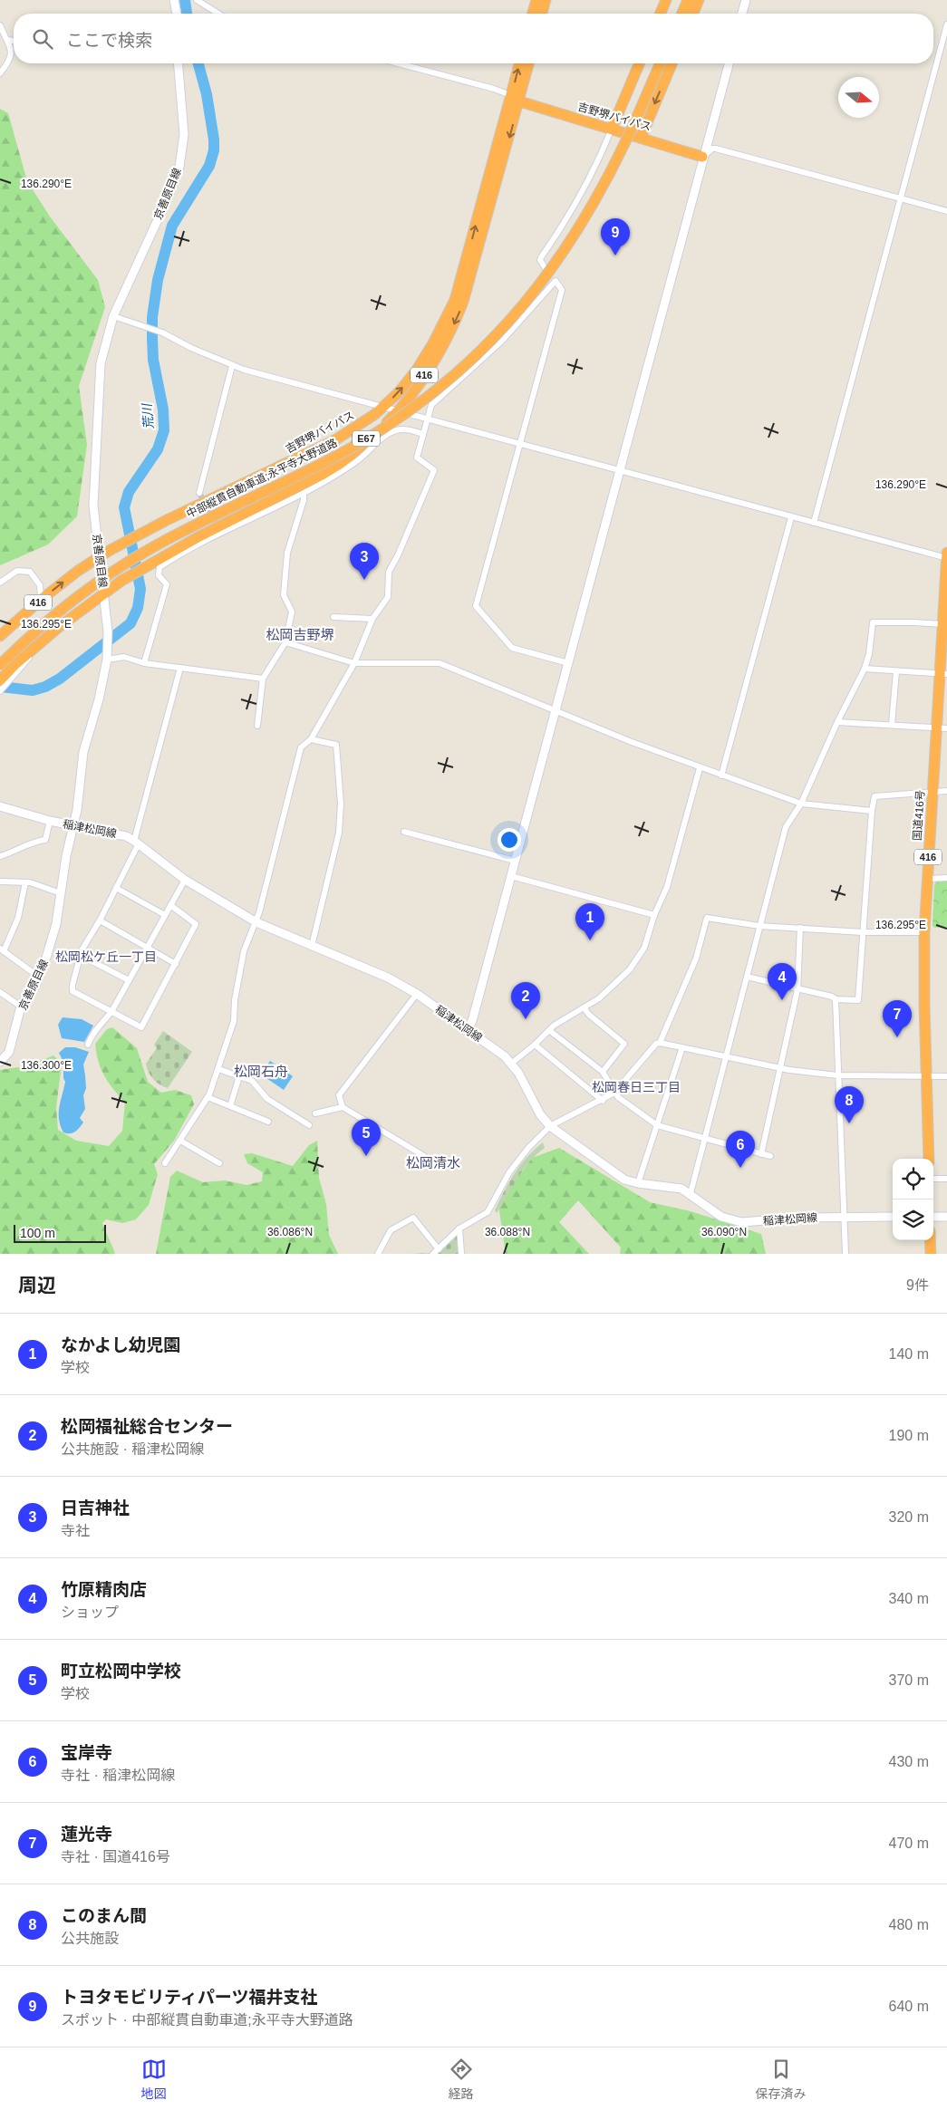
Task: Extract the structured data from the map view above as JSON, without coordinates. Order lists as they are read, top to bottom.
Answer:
{
  "streets": {
    "highway": [
      "吉野堺バイパス",
      "416",
      "E67",
      "中部縦貫自動車道;永平寺大野道路",
      "国道416号"
    ],
    "main road": ["京善原目線", "稲津松岡線"]
  },
  "crossings": [
    ["吉野堺バイパス", "京善原目線"],
    ["京善原目線", "稲津松岡線"]
  ],
  "districts": [
    "松岡吉野堺",
    "松岡松ケ丘一丁目",
    "松岡石舟",
    "松岡春日三丁目",
    "松岡清水"
  ],
  "water": ["荒川"],
  "scale_bar": "100 m",
  "north": "right",
  "page": {
    "search": "ここで検索",
    "pins": [
      "9",
      "3",
      "1",
      "4",
      "2",
      "7",
      "8",
      "5",
      "6"
    ],
    "scale": "100 m",
    "heading": ["周辺", "9件"],
    "list": [
      {
        "mark": "1",
        "name": "なかよし幼児園",
        "note": "学校",
        "value": "140 m"
      },
      {
        "mark": "2",
        "name": "松岡福祉総合センター",
        "note": "公共施設 · 稲津松岡線",
        "value": "190 m"
      },
      {
        "mark": "3",
        "name": "日吉神社",
        "note": "寺社",
        "value": "320 m"
      },
      {
        "mark": "4",
        "name": "竹原精肉店",
        "note": "ショップ",
        "value": "340 m"
      },
      {
        "mark": "5",
        "name": "町立松岡中学校",
        "note": "学校",
        "value": "370 m"
      },
      {
        "mark": "6",
        "name": "宝岸寺",
        "note": "寺社 · 稲津松岡線",
        "value": "430 m"
      },
      {
        "mark": "7",
        "name": "蓮光寺",
        "note": "寺社 · 国道416号",
        "value": "470 m"
      },
      {
        "mark": "8",
        "name": "このまん間",
        "note": "公共施設",
        "value": "480 m"
      },
      {
        "mark": "9",
        "name": "トヨタモビリティパーツ福井支社",
        "note": "スポット · 中部縦貫自動車道;永平寺大野道路",
        "value": "640 m"
      }
    ],
    "nav": ["地図", "経路", "保存済み"]
  },
  "coordinates": [
    "136.290°E",
    "136.295°E",
    "136.300°E",
    "36.086°N",
    "36.088°N",
    "36.090°N"
  ]
}
